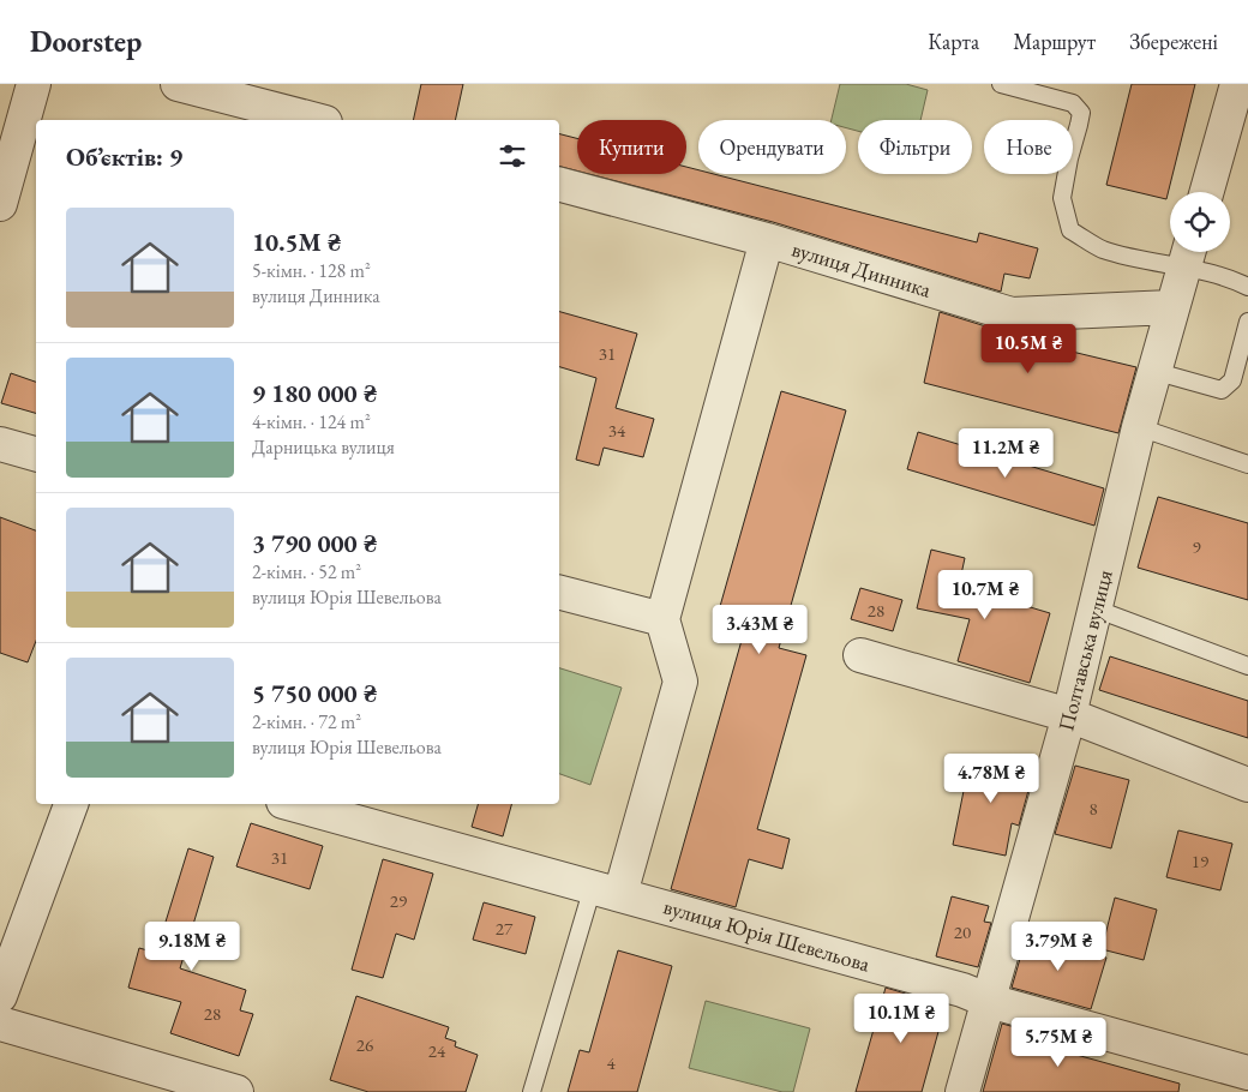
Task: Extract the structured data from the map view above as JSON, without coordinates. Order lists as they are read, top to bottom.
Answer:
{
  "streets": {
    "street": ["вулиця Динника", "Полтавська вулиця", "вулиця Юрія Шевельова"]
  },
  "crossings": [
    ["вулиця Динника", "Полтавська вулиця"],
    ["Полтавська вулиця", "вулиця Юрія Шевельова"]
  ],
  "house_numbers": [
    "31",
    "34",
    "9",
    "28",
    "8",
    "31",
    "19",
    "29",
    "27",
    "20",
    "28",
    "26",
    "24",
    "4"
  ],
  "page": {
    "header": "Doorstep",
    "nav": ["Карта", "Маршрут", "Збережені"],
    "chip": [
      "Купити",
      "Орендувати",
      "Фільтри",
      "Нове"
    ],
    "heading": "Об’єктів: 9",
    "list": [
      {
        "name": "10.5M ₴",
        "note": "5-кімн. · 128 m² · вулиця Динника"
      },
      {
        "name": "9 180 000 ₴",
        "note": "4-кімн. · 124 m² · Дарницька вулиця"
      },
      {
        "name": "3 790 000 ₴",
        "note": "2-кімн. · 52 m² · вулиця Юрія Шевельова"
      },
      {
        "name": "5 750 000 ₴",
        "note": "2-кімн. · 72 m² · вулиця Юрія Шевельова"
      }
    ],
    "price": [
      "10.5M ₴",
      "11.2M ₴",
      "10.7M ₴",
      "3.43M ₴",
      "4.78M ₴",
      "9.18M ₴",
      "3.79M ₴",
      "10.1M ₴",
      "5.75M ₴"
    ]
  }
}
